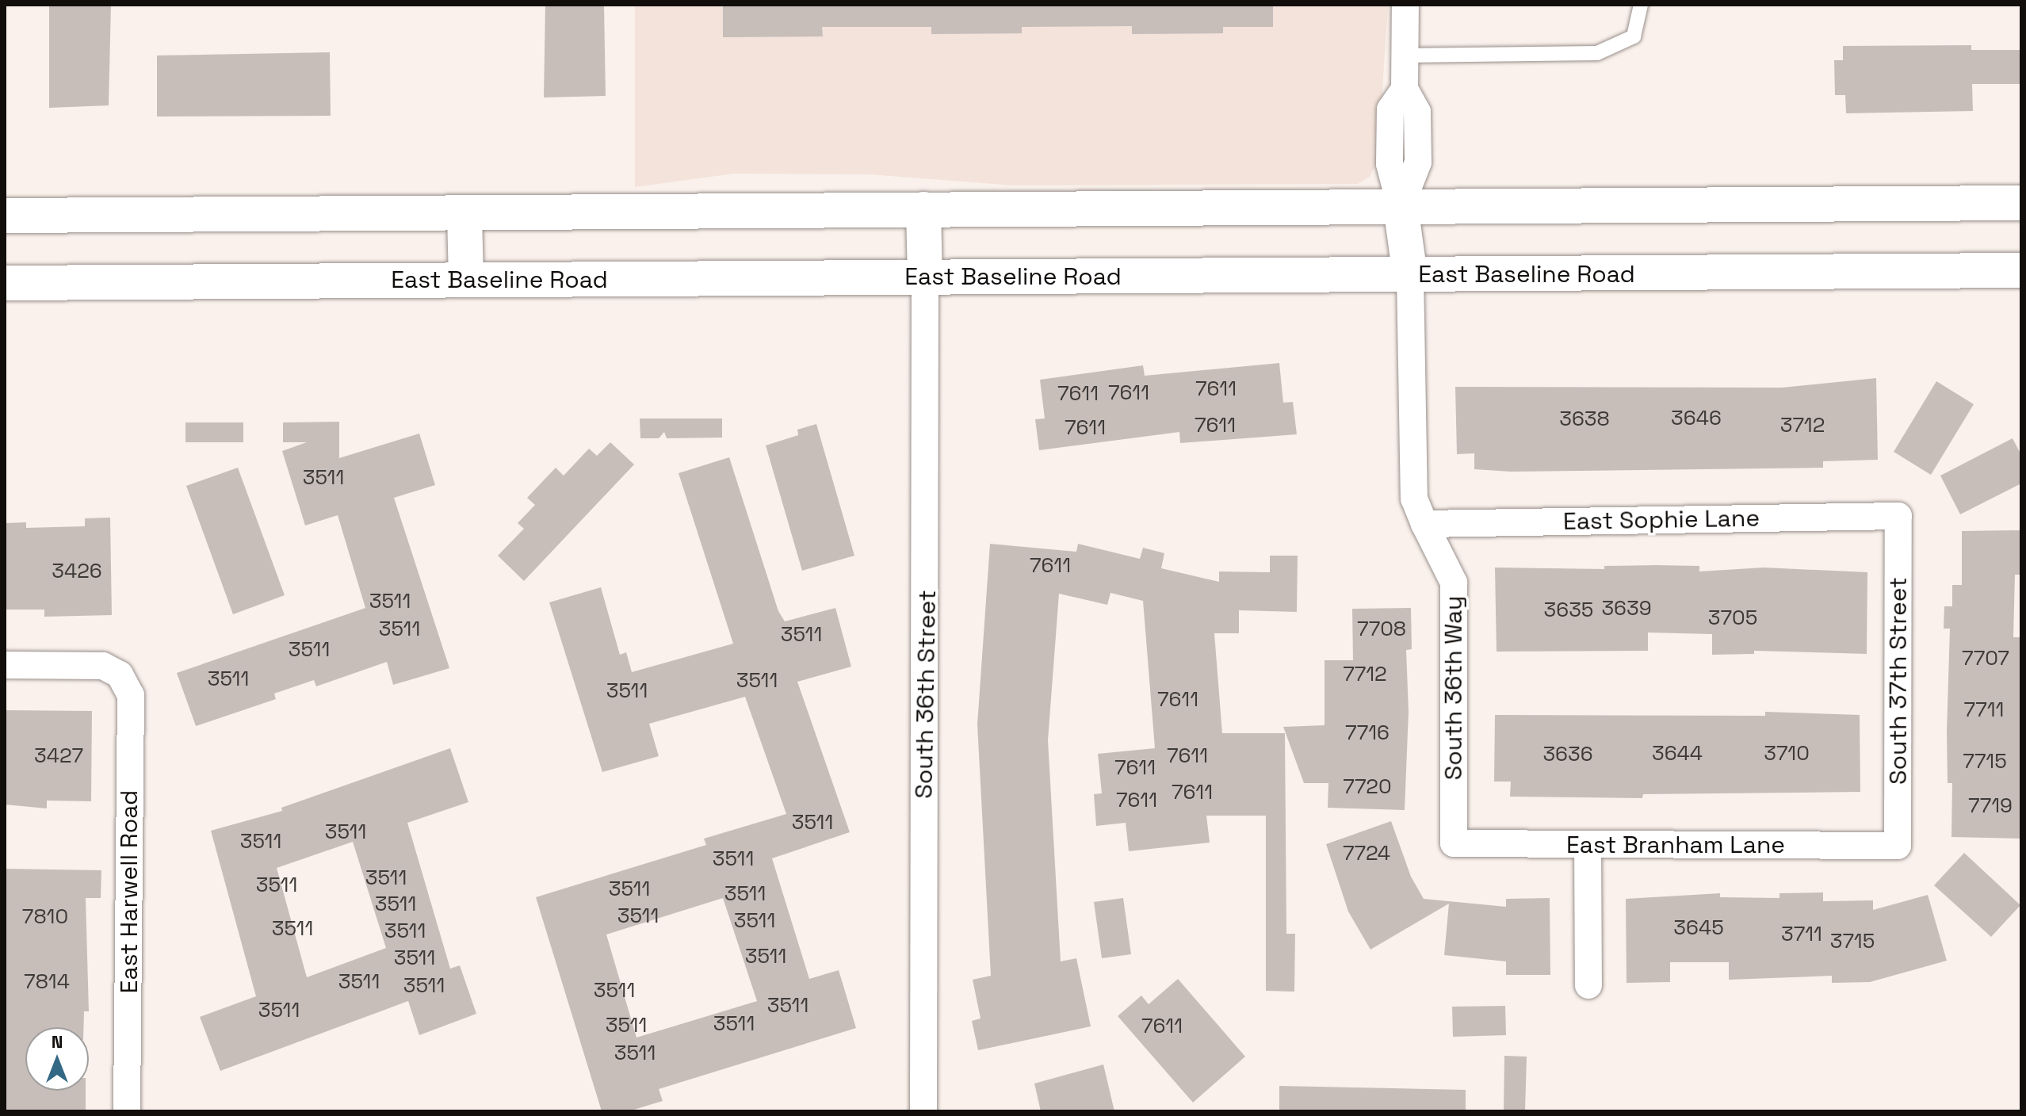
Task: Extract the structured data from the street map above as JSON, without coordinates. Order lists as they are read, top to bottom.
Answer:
{
  "streets": {
    "main road": ["East Baseline Road"],
    "street": [
      "East Sophie Lane",
      "South 37th Street",
      "South 36th Way",
      "South 36th Street",
      "East Branham Lane",
      "East Harwell Road"
    ]
  },
  "crossings": [
    ["East Baseline Road", "South 36th Way"],
    ["East Baseline Road", "South 36th Street"],
    ["East Sophie Lane", "South 37th Street"],
    ["East Sophie Lane", "South 36th Way"],
    ["South 37th Street", "East Branham Lane"],
    ["South 36th Way", "East Branham Lane"]
  ],
  "house_numbers": [
    "7611",
    "7611",
    "7611",
    "3646",
    "3638",
    "7611",
    "3712",
    "7611",
    "3511",
    "7611",
    "3426",
    "3511",
    "3639",
    "3635",
    "3705",
    "3511",
    "7708",
    "3511",
    "3511",
    "7707",
    "7712",
    "3511",
    "3511",
    "3511",
    "7611",
    "7711",
    "7716",
    "3644",
    "3710",
    "3636",
    "3427",
    "7611",
    "7715",
    "7611",
    "7720",
    "7611",
    "7611",
    "7719",
    "3511",
    "3511",
    "3511",
    "7724",
    "3511",
    "3511",
    "3511",
    "3511",
    "3511",
    "3511",
    "3511",
    "7810",
    "3511",
    "3645",
    "3511",
    "3511",
    "3711",
    "3715",
    "3511",
    "3511",
    "7814",
    "3511",
    "3511",
    "3511",
    "3511",
    "3511",
    "3511",
    "3511",
    "7611",
    "3511"
  ],
  "north": "top"
}
